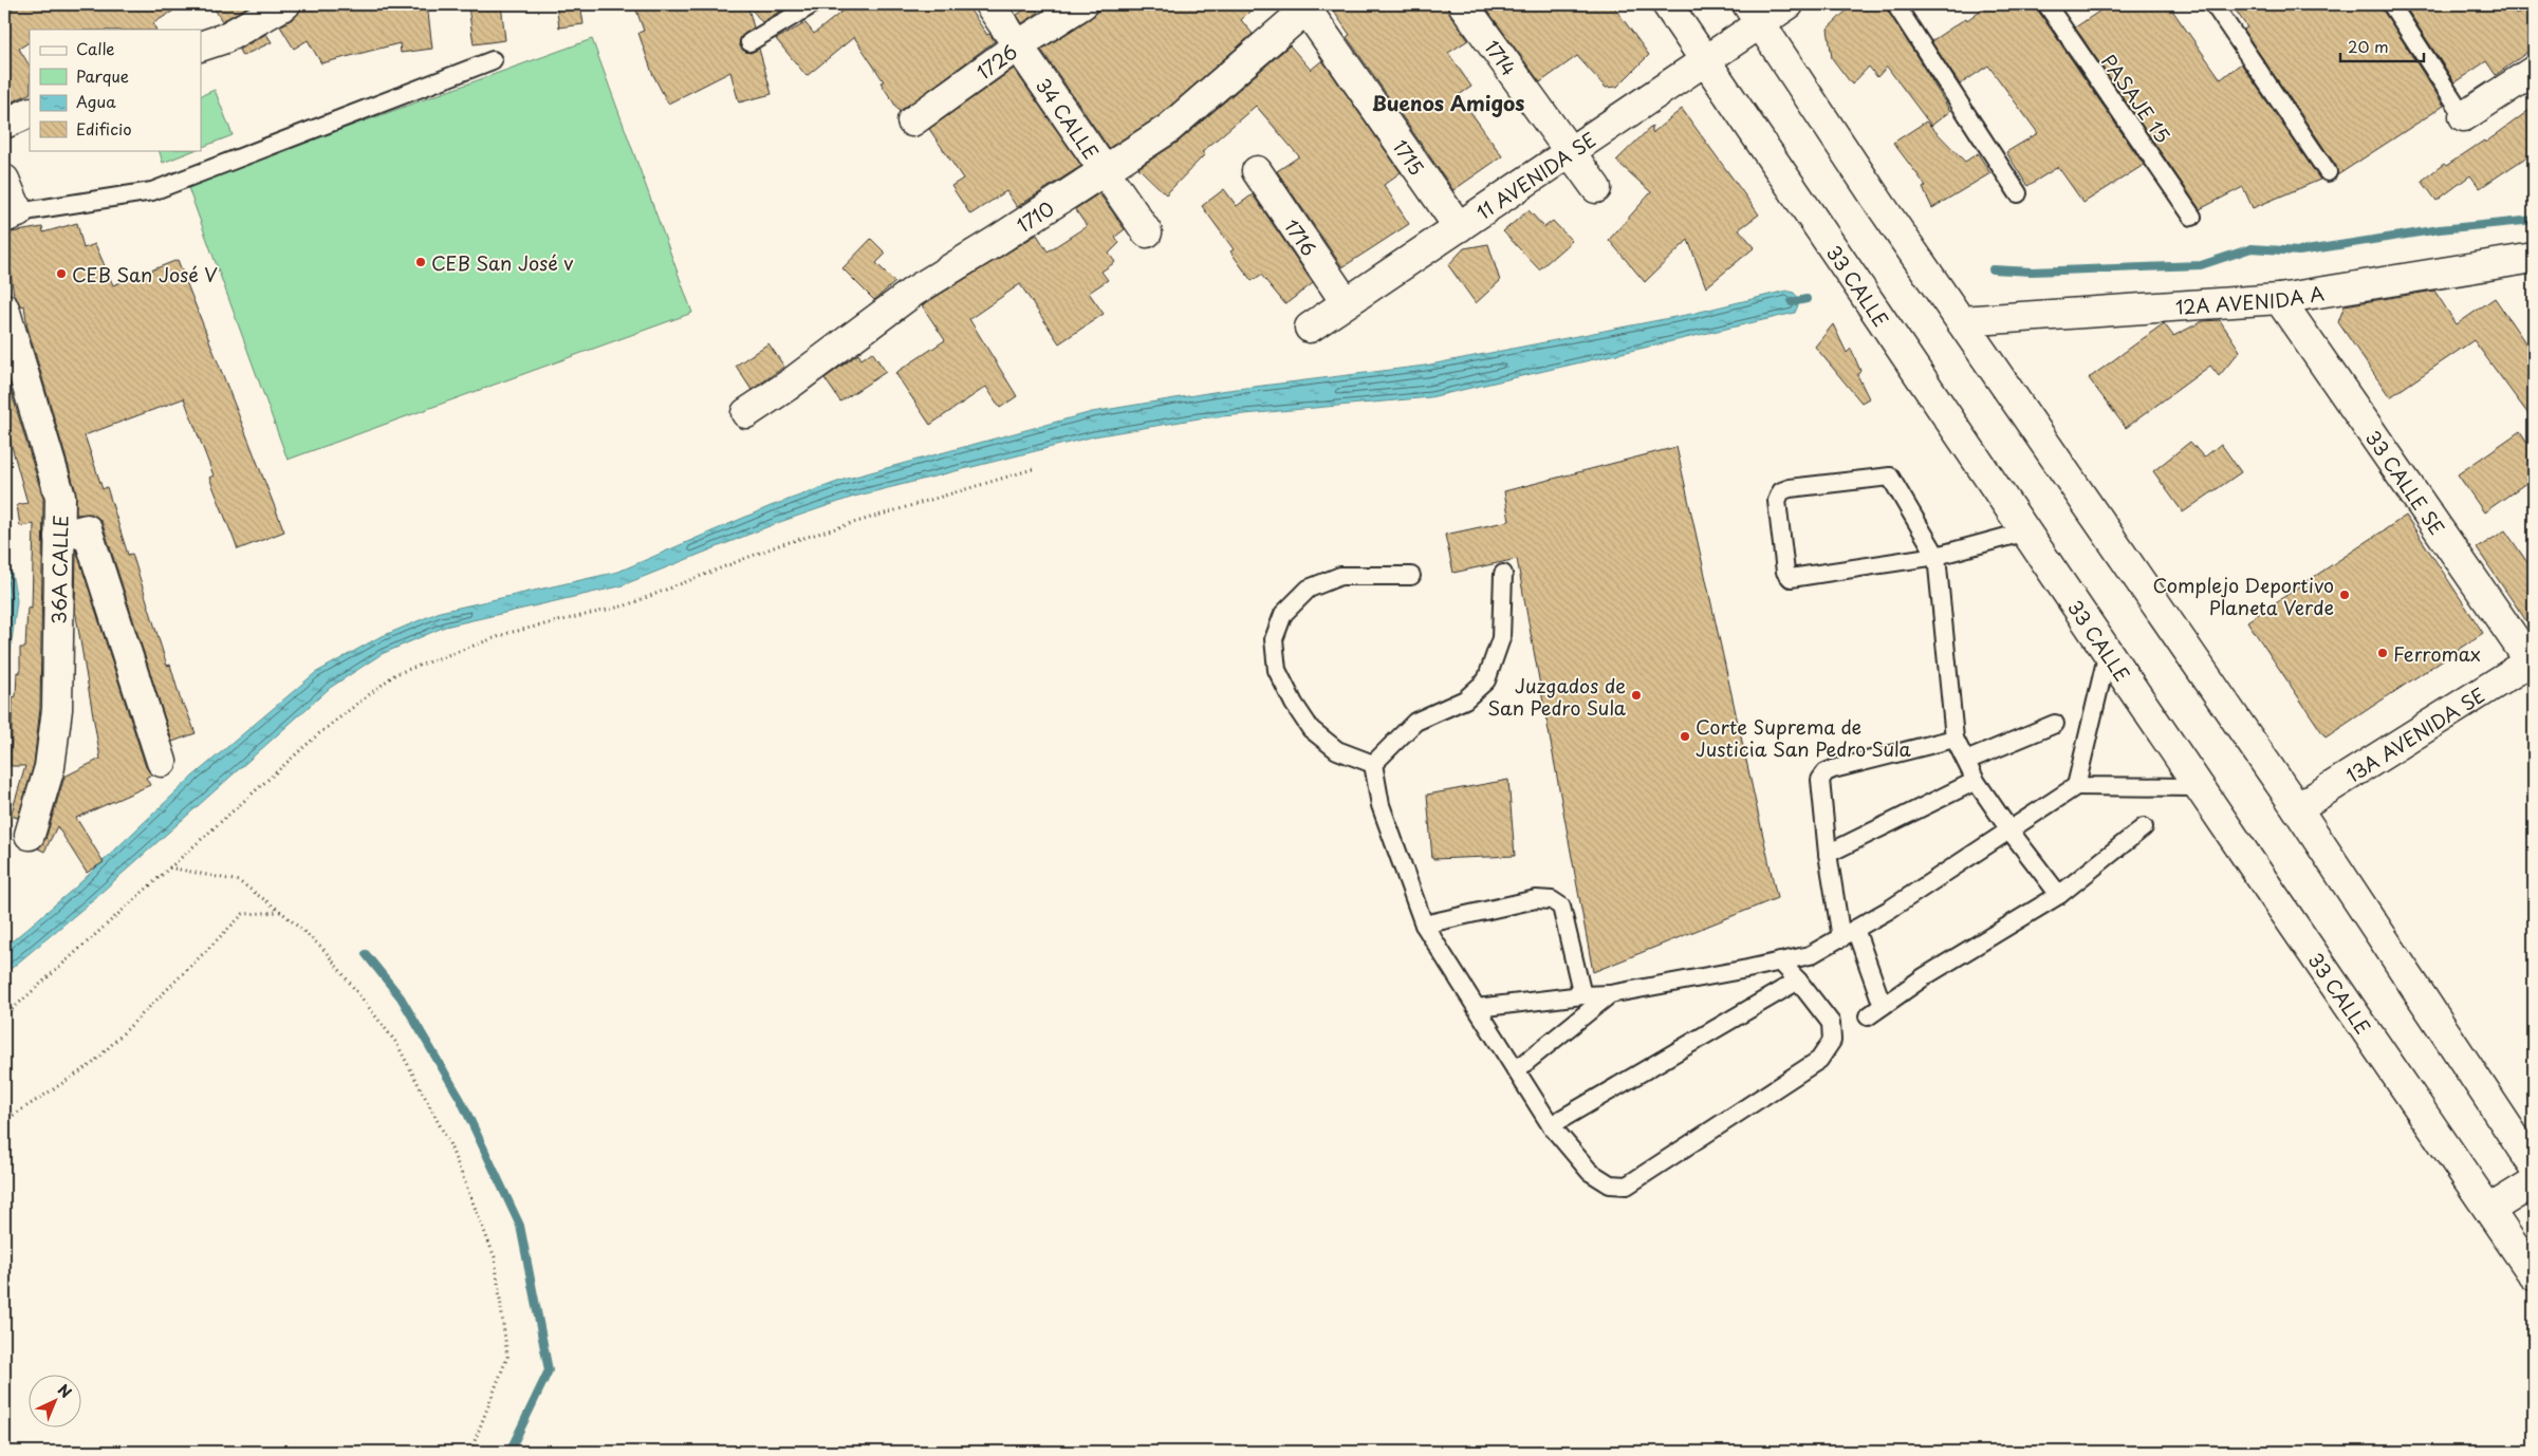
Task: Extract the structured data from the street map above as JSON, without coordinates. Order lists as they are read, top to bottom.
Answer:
{
  "streets": {
    "street": [
      "1714",
      "1726",
      "34 CALLE",
      "1715",
      "11 AVENIDA SE",
      "1710",
      "1716",
      "33 CALLE",
      "12A AVENIDA A",
      "33 CALLE SE",
      "36A CALLE",
      "13A AVENIDA SE"
    ],
    "lane": ["PASAJE 15"]
  },
  "crossings": [
    ["1714", "11 AVENIDA SE"],
    ["1726", "34 CALLE"],
    ["34 CALLE", "1710"],
    ["1715", "11 AVENIDA SE"],
    ["1715", "1710"],
    ["11 AVENIDA SE", "1716"],
    ["11 AVENIDA SE", "33 CALLE"],
    ["12A AVENIDA A", "33 CALLE SE"],
    ["33 CALLE SE", "13A AVENIDA SE"]
  ],
  "districts": ["Buenos Amigos"],
  "places": [
    "CEB San José v",
    "CEB San José V",
    "Complejo Deportivo Planeta Verde",
    "Ferromax",
    "Juzgados de San Pedro Sula",
    "Corte Suprema de Justicia San Pedro Sula"
  ],
  "legend": [
    "Calle",
    "Parque",
    "Agua",
    "Edificio"
  ],
  "scale_bar": "20 m",
  "north": "top right"
}
